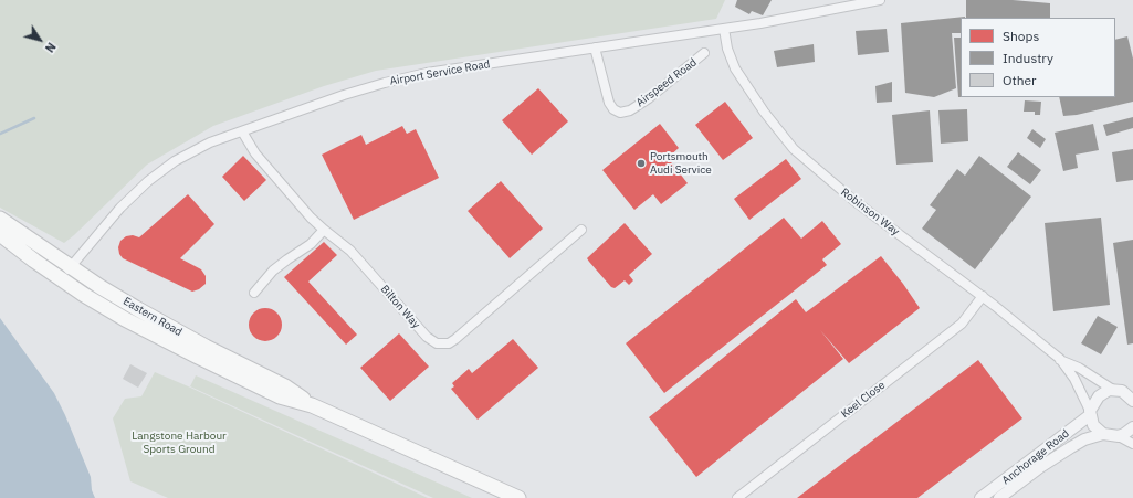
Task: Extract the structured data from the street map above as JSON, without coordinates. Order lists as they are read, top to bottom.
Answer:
{
  "streets": {
    "main road": ["Eastern Road"],
    "street": [
      "Airport Service Road",
      "Airspeed Road",
      "Robinson Way",
      "Bilton Way",
      "Keel Close",
      "Anchorage Road"
    ]
  },
  "crossings": [
    ["Airport Service Road", "Airspeed Road"],
    ["Airport Service Road", "Robinson Way"],
    ["Airport Service Road", "Bilton Way"],
    ["Airport Service Road", "Eastern Road"],
    ["Robinson Way", "Keel Close"],
    ["Robinson Way", "Anchorage Road"]
  ],
  "parks": ["Langstone Harbour Sports Ground"],
  "places": ["Portsmouth Audi Service"],
  "legend": ["Shops", "Industry", "Other"],
  "north": "bottom right"
}
